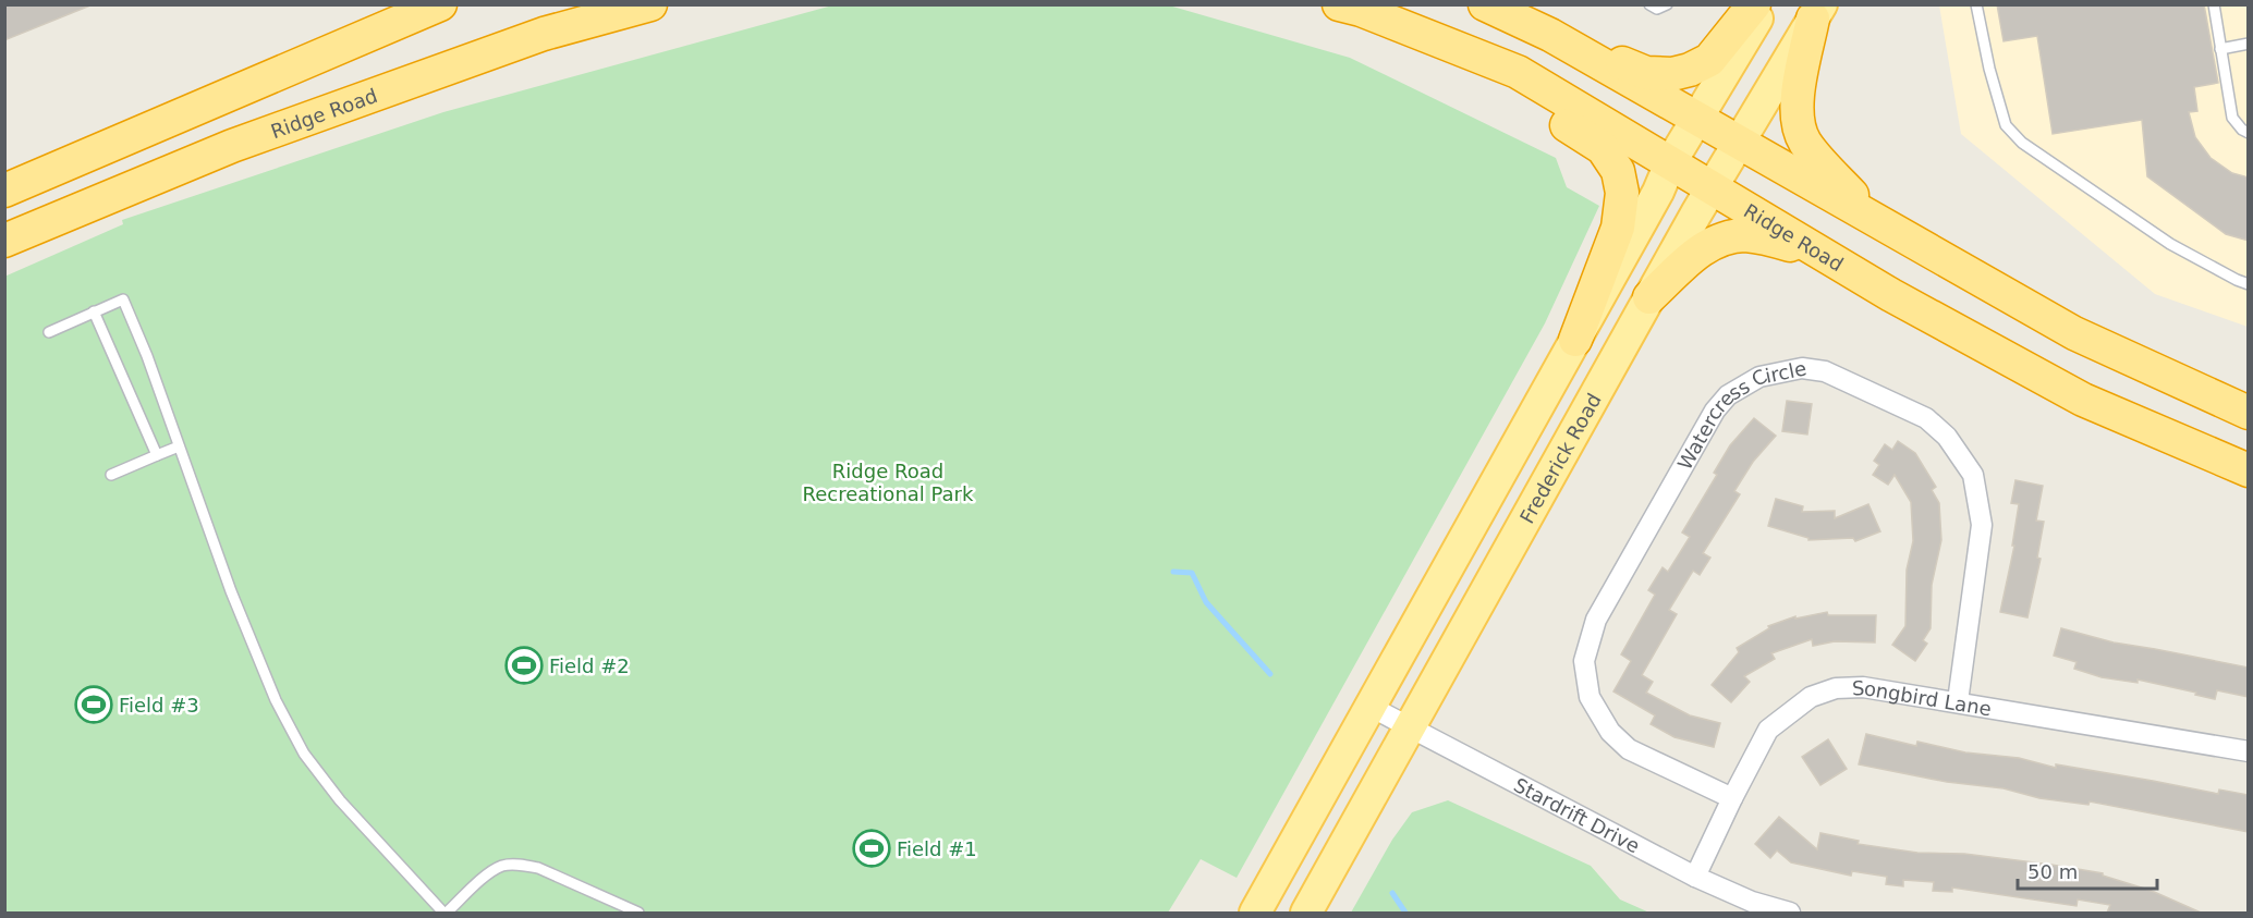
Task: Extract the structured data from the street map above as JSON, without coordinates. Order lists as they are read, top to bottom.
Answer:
{
  "streets": {
    "highway": ["Ridge Road"],
    "main road": ["Frederick Road"],
    "street": ["Watercress Circle", "Songbird Lane", "Stardrift Drive"]
  },
  "crossings": [
    ["Ridge Road", "Frederick Road"],
    ["Watercress Circle", "Songbird Lane"],
    ["Frederick Road", "Stardrift Drive"],
    ["Songbird Lane", "Stardrift Drive"]
  ],
  "parks": ["Ridge Road Recreational Park"],
  "places": {
    "sports": ["Field #2", "Field #3", "Field #1"]
  },
  "scale_bar": "50 m"
}
